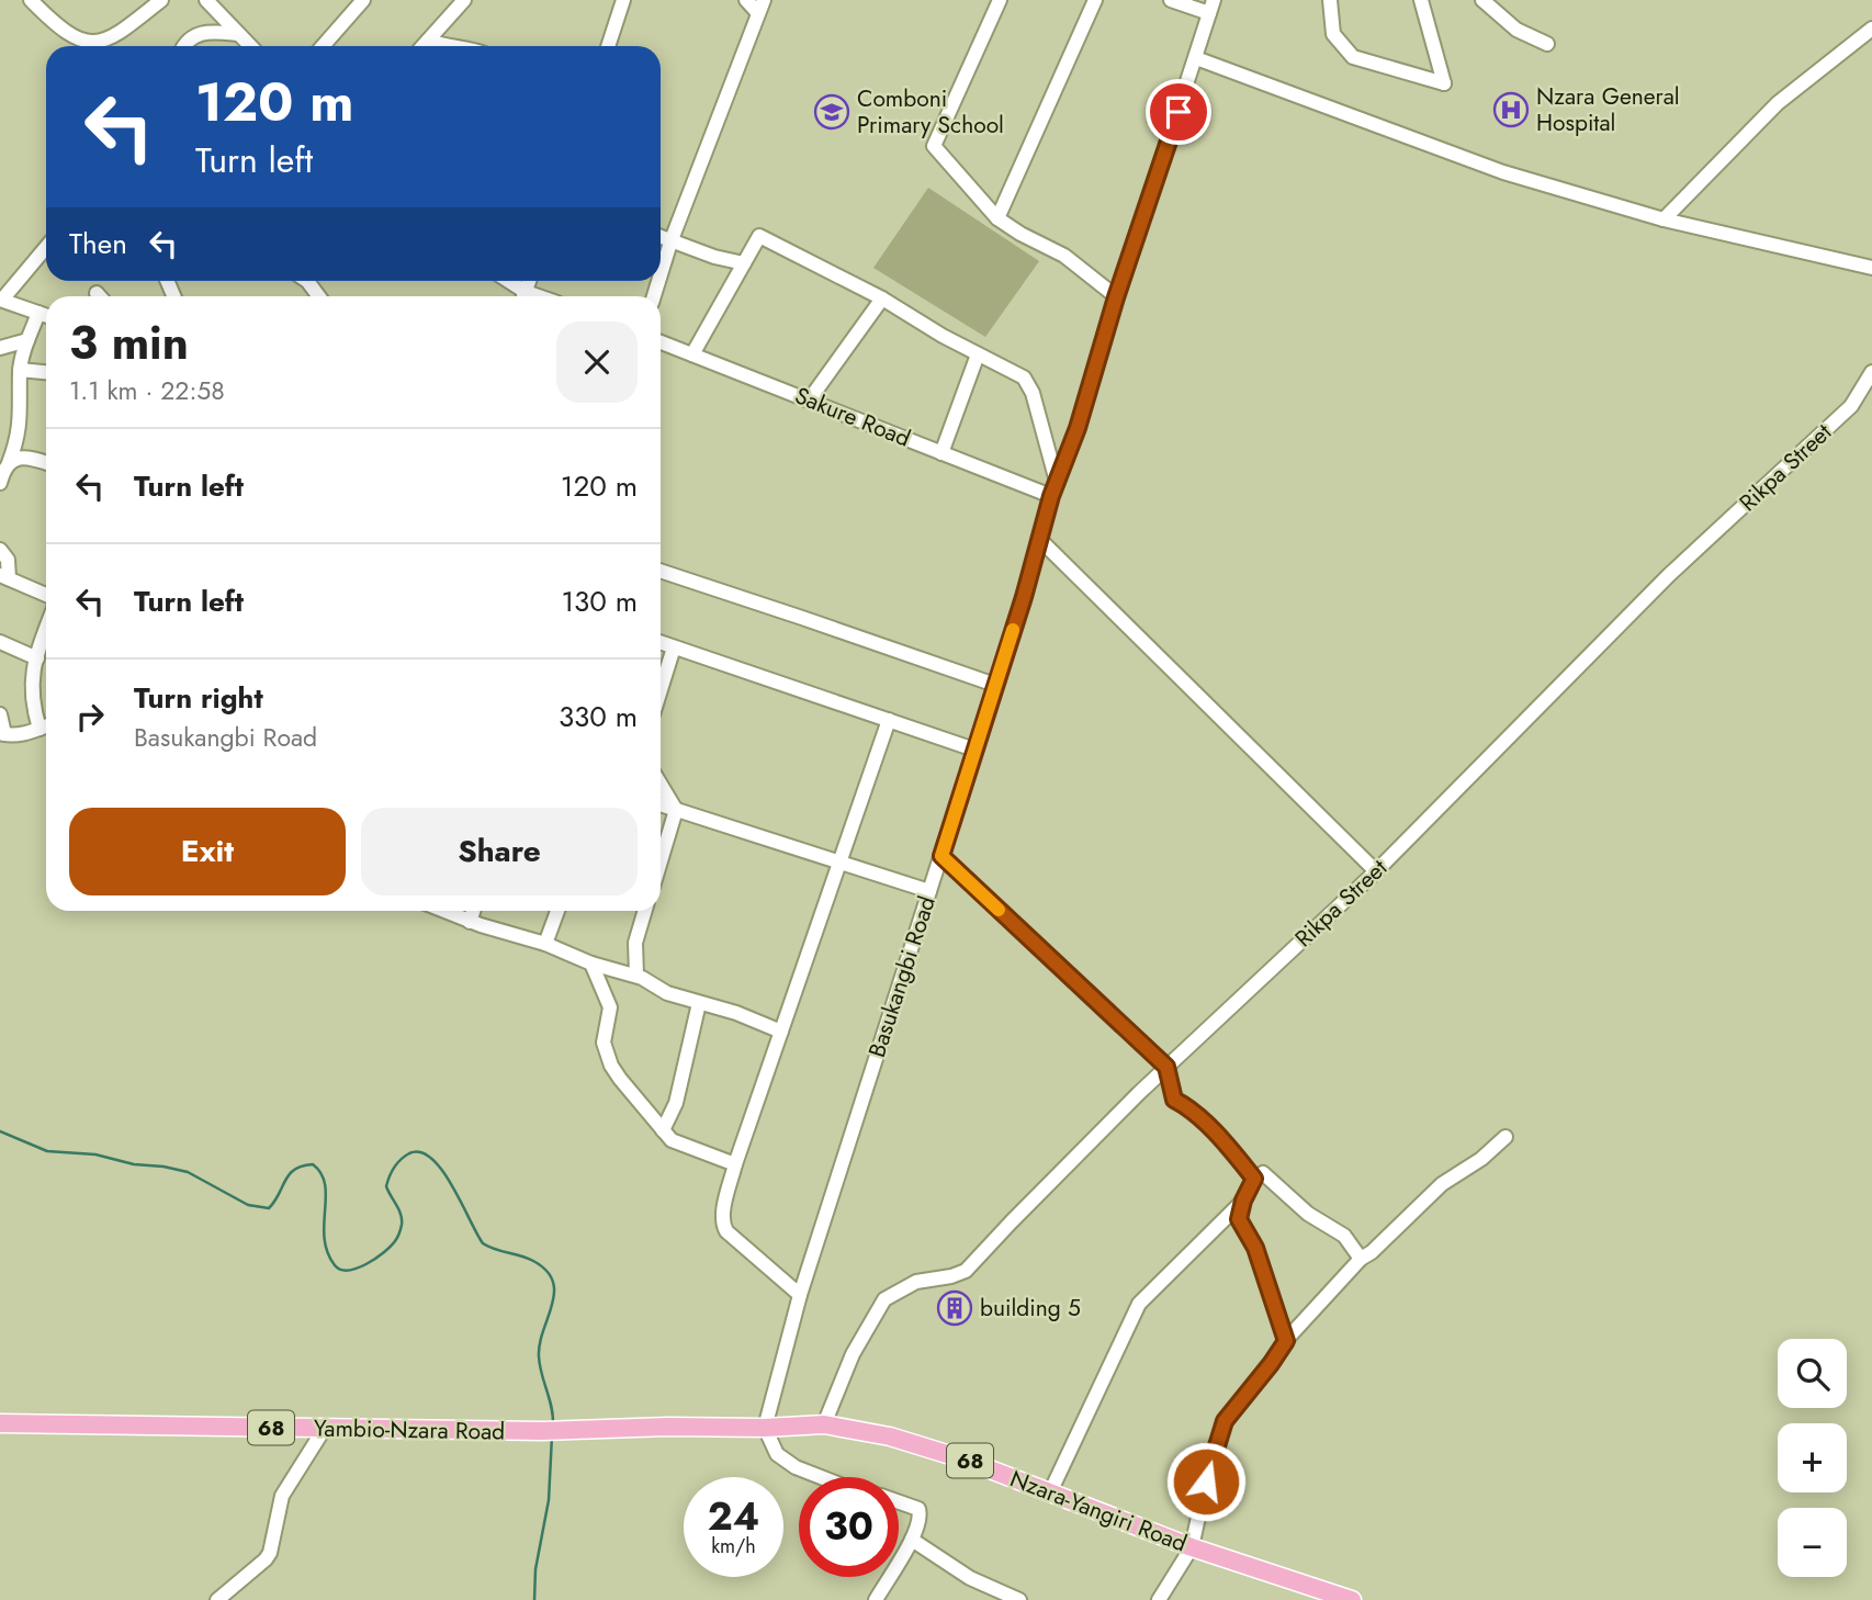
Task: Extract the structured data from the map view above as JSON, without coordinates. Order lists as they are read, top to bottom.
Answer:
{
  "streets": {
    "main road": ["68", "Yambio-Nzara Road", "Nzara-Yangiri Road"],
    "street": ["Sakure Road", "Rikpa Street", "Basukangbi Road"]
  },
  "crossings": [
    ["Sakure Road", "Basukangbi Road"],
    ["Rikpa Street", "Nzara-Yangiri Road"],
    ["Basukangbi Road", "Nzara-Yangiri Road"],
    ["Yambio-Nzara Road", "Nzara-Yangiri Road"]
  ],
  "places": {
    "hospital": ["Nzara General Hospital"],
    "school or university": ["Comboni Primary School"],
    "building": ["building 5"]
  },
  "page": {
    "turn": ["120 m", "Turn left"],
    "then": "Then",
    "heading": ["3 min", "1.1 km · 22:58"],
    "list": [
      {
        "name": "Turn left",
        "value": "120 m"
      },
      {
        "name": "Turn left",
        "value": "130 m"
      },
      {
        "name": "Turn right",
        "note": "Basukangbi Road",
        "value": "330 m"
      }
    ],
    "buttons": ["Exit", "Share"],
    "map_buttons": ["+", "−"],
    "speed": "24 km/h",
    "limit": "30"
  }
}
